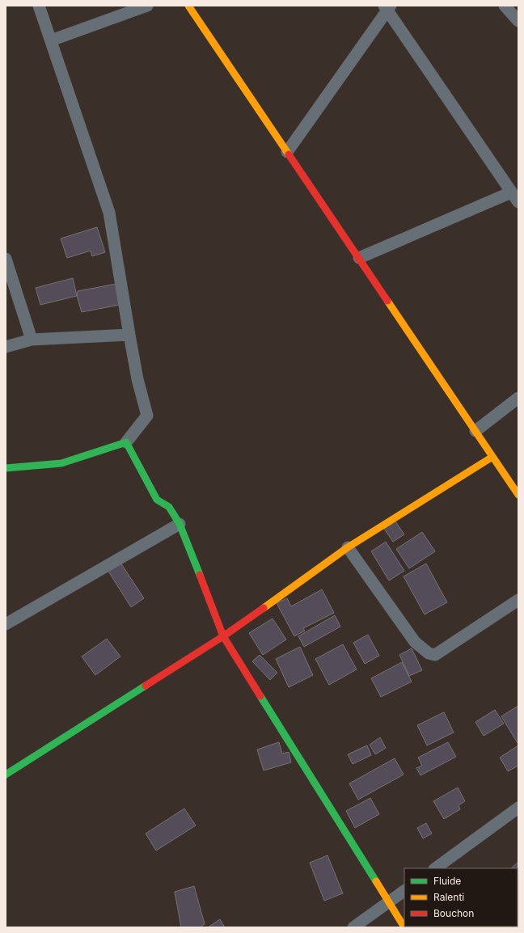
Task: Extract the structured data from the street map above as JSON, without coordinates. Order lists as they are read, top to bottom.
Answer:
{
  "legend": ["Fluide", "Ralenti", "Bouchon"]
}
